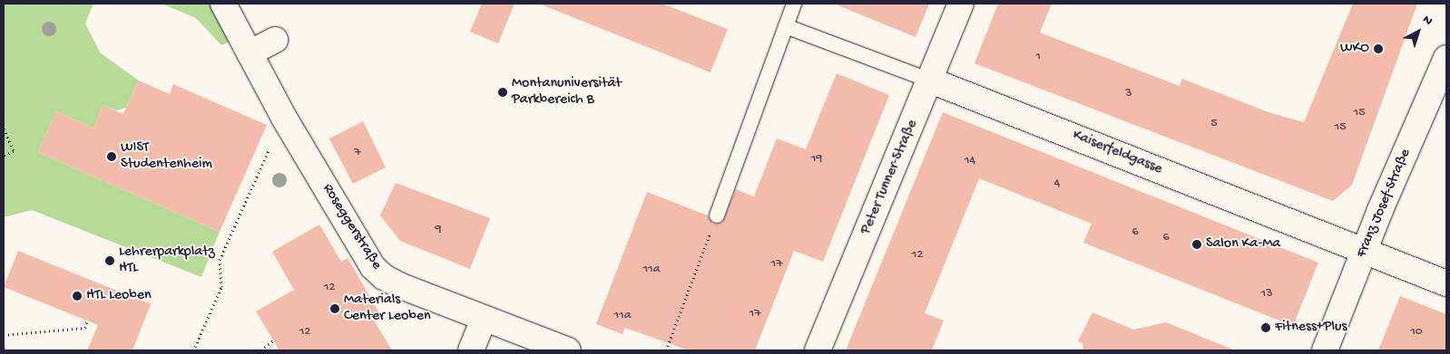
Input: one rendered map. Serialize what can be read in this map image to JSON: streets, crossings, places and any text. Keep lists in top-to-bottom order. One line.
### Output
{"streets":{"street":["Kaiserfeldgasse","Peter Tunner-Straße","Franz Josef-Straße","Roseggerstraße"]},"crossings":[["Kaiserfeldgasse","Peter Tunner-Straße"],["Kaiserfeldgasse","Franz Josef-Straße"]],"places":["WKO","Montanuniversität Parkbereich B","WIST Studentenheim","Salon Ka-Ma","Lehrerparkplatz HTL","HTL Leoben","Materials Center Leoben","Fitness+Plus"],"house_numbers":["1","3","15","5","15","7","19","14","4","9","6","6","12","17","11a","12","13","17","11a","12","10"],"north":"top right"}
